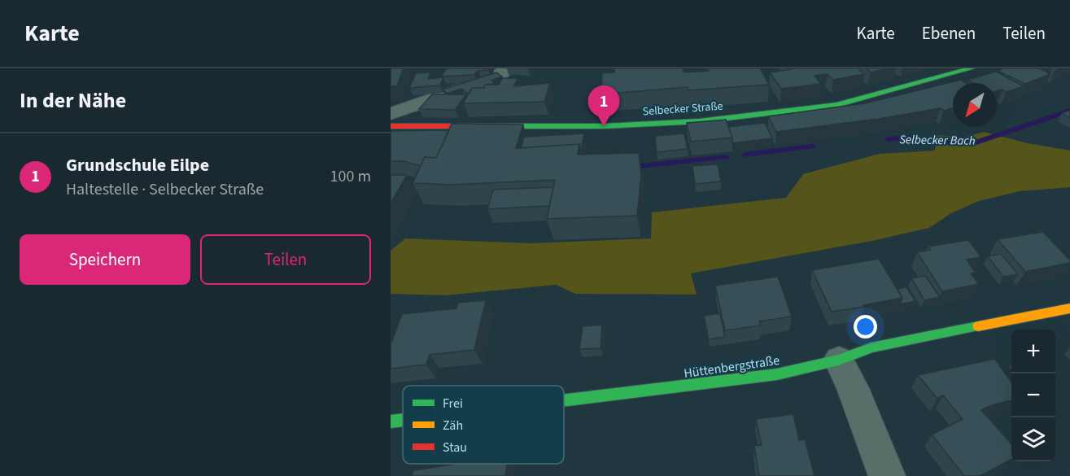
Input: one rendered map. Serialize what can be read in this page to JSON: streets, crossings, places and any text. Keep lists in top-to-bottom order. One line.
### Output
{"streets":{"main road":["Selbecker Straße","Hüttenbergstraße"]},"water":["Selbecker Bach"],"legend":["Frei","Zäh","Stau"],"north":"bottom left","page":{"header":"Karte","nav":["Karte","Ebenen","Teilen"],"heading":"In der Nähe","pins":"1","list":[{"mark":"1","name":"Grundschule Eilpe","note":"Haltestelle · Selbecker Straße","value":"100 m"}],"buttons":["Speichern","Teilen"],"map_buttons":["+","−"]}}
